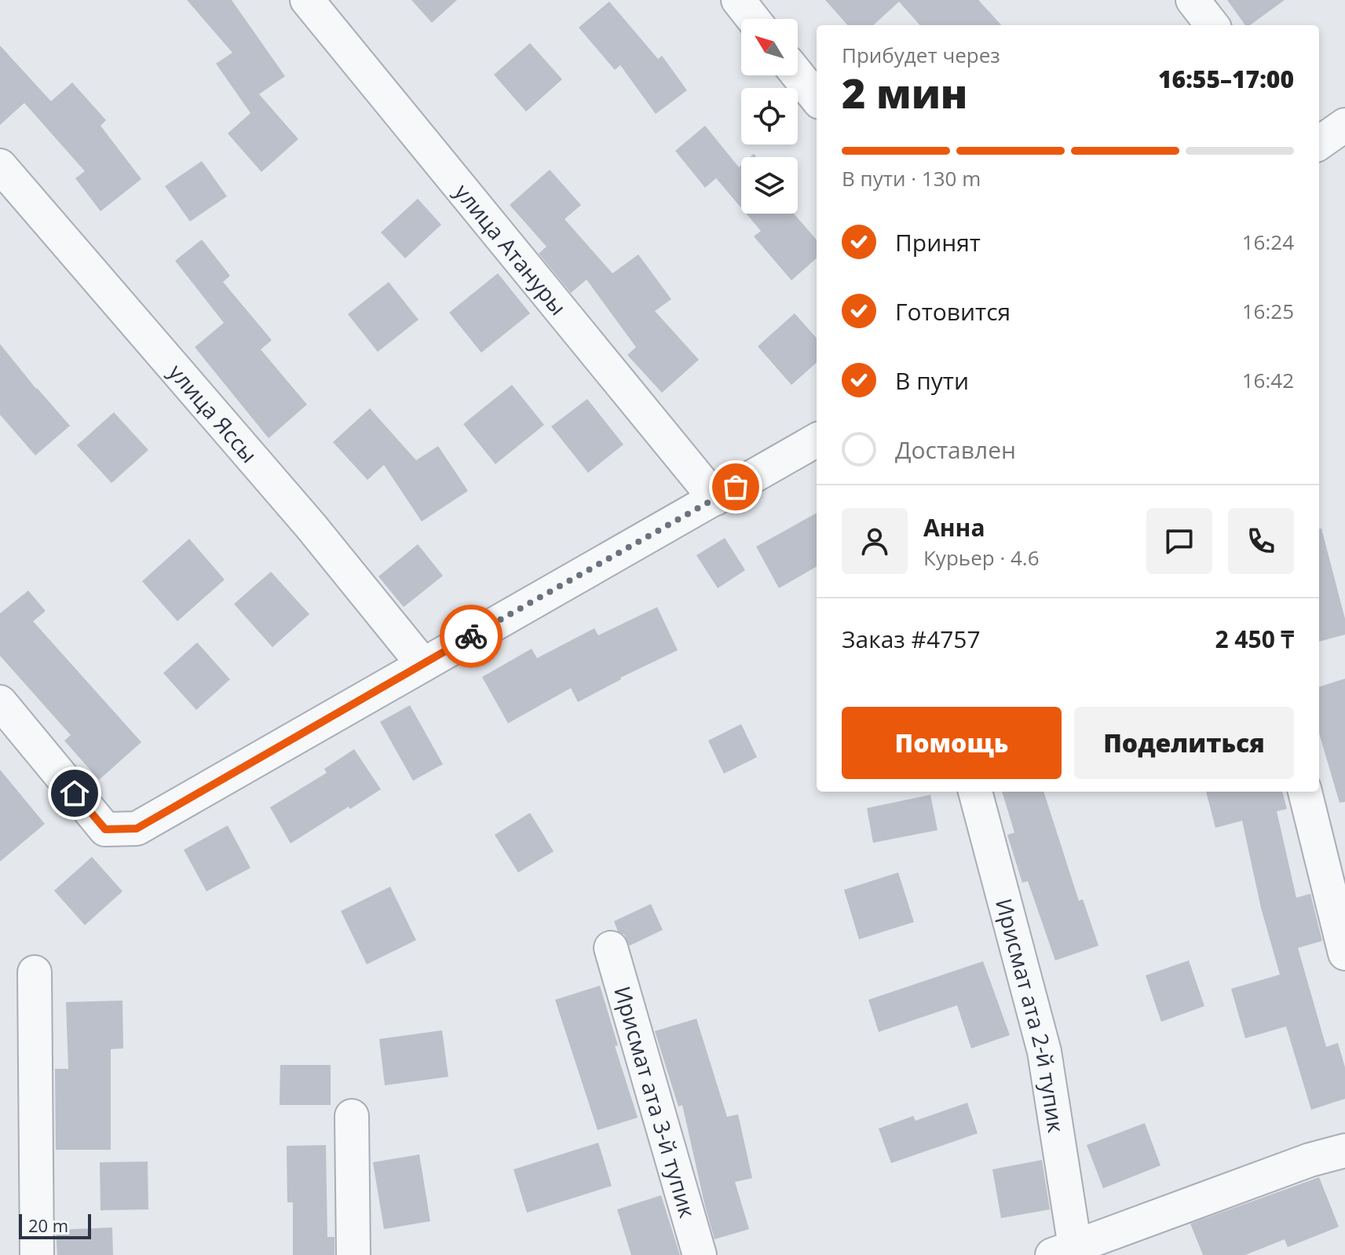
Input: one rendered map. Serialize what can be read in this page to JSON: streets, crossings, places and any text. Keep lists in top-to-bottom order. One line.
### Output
{"streets":{"street":["улица Атануры","улица Яссы","Ирисмат ата 2-й тупик","Ирисмат ата 3-й тупик"]},"scale_bar":"20 m","north":"top left","page":{"heading":["2 мин","Прибудет через","16:55–17:00"],"panel":["Анна","Курьер · 4.6","Заказ #4757","2 450 ₸"],"bar":"В пути · 130 m","list":[["Принят","16:24"],["Готовится","16:25"],["В пути","16:42"],"Доставлен"],"buttons":["Помощь","Поделиться"],"scale":"20 m"}}
